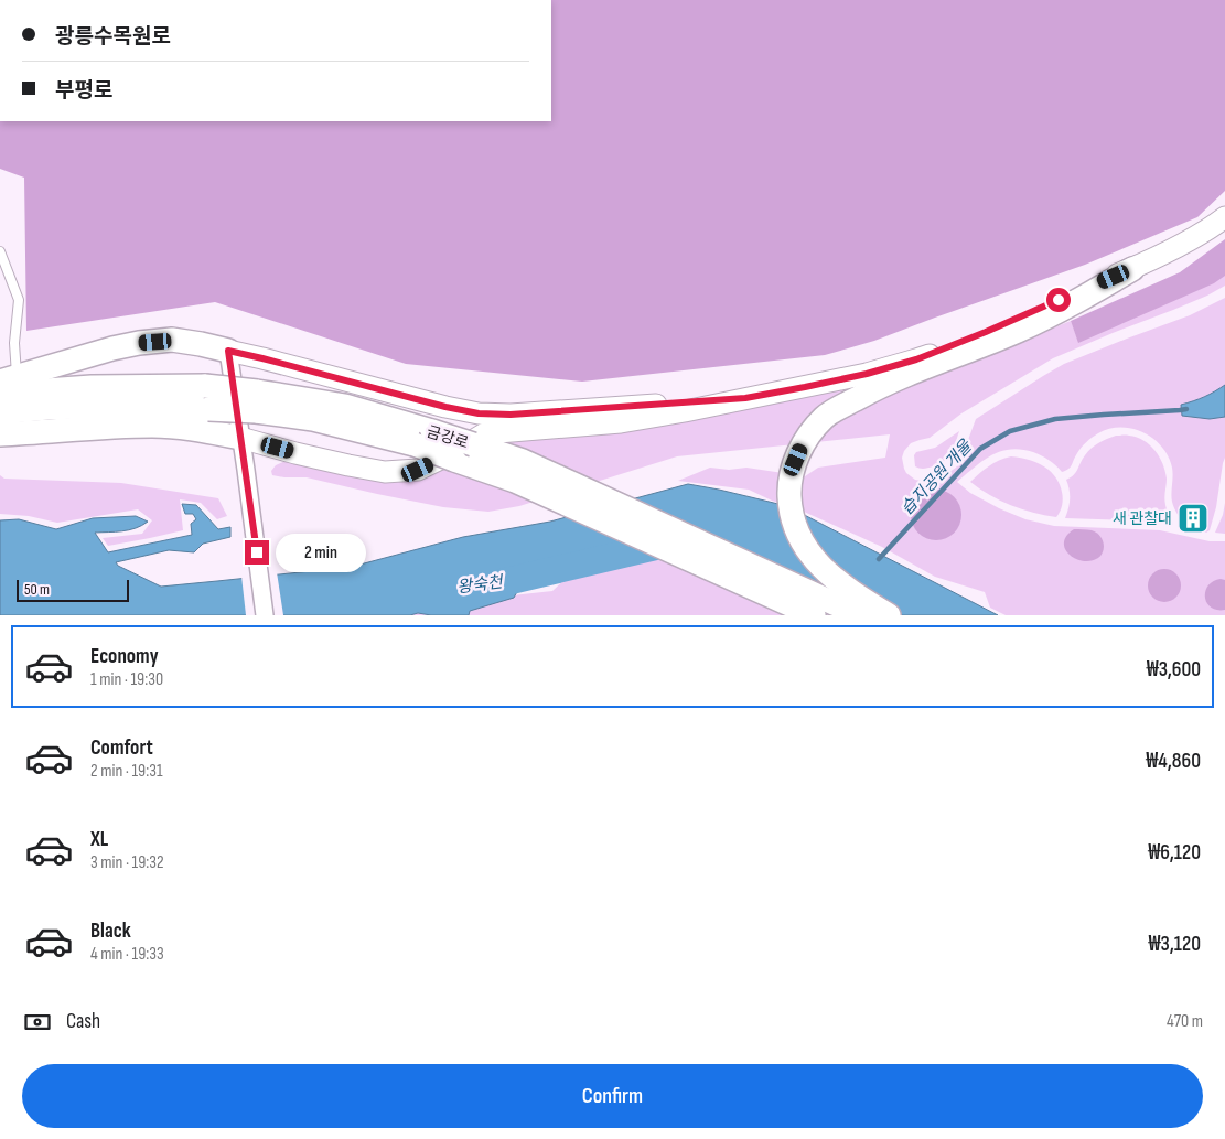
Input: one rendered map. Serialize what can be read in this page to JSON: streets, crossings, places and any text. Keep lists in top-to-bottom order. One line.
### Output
{"streets":{"main road":["금강로"]},"water":["습지공원 개울","왕숙천"],"places":{"building":["새 관찰대"]},"scale_bar":"50 m","page":{"banner":["광릉수목원로","부평로"],"bubble":"2 min","scale":"50 m","list":[{"name":"Economy","note":"1 min · 19:30","value":"₩3,600"},{"name":"Comfort","note":"2 min · 19:31","value":"₩4,860"},{"name":"XL","note":"3 min · 19:32","value":"₩6,120"},{"name":"Black","note":"4 min · 19:33","value":"₩3,120"}],"pay":["Cash","470 m"],"buttons":"Confirm"}}
